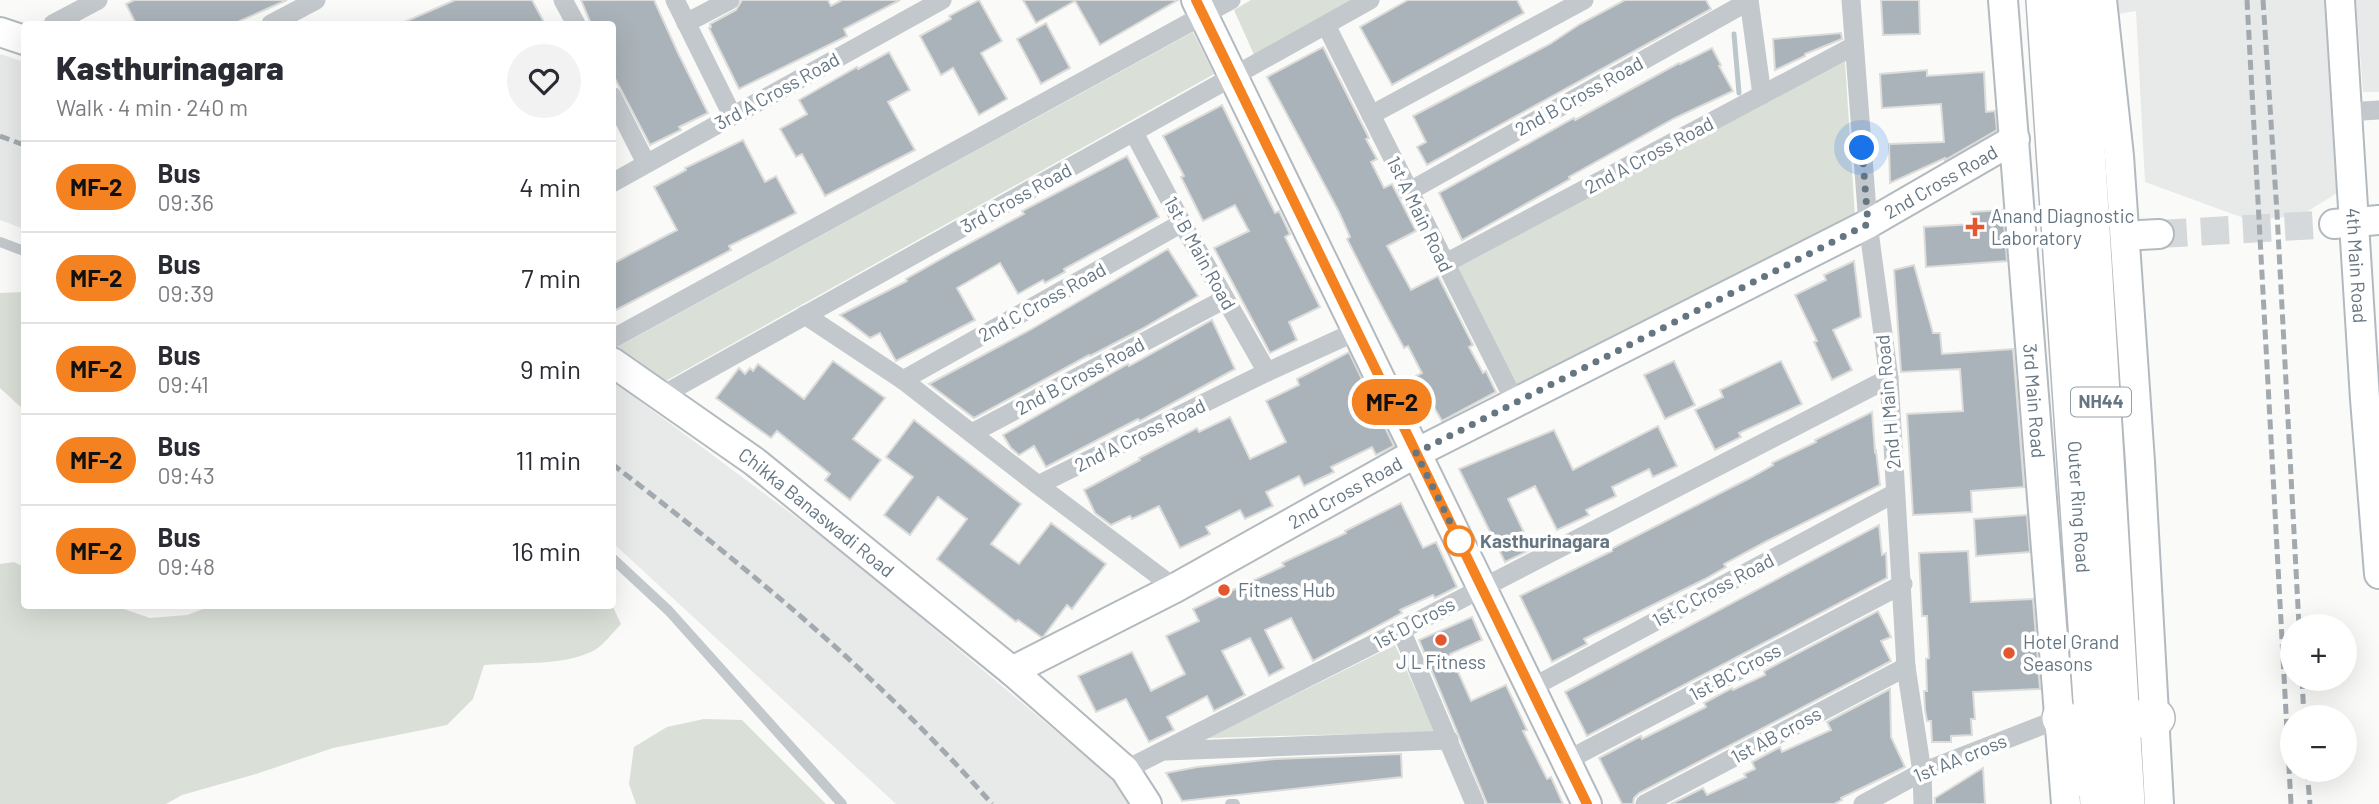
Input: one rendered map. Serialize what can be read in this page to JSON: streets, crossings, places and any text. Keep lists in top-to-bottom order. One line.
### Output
{"streets":{"highway":["NH44","Outer Ring Road"],"street":["3rd A Cross Road","2nd B Cross Road","2nd A Cross Road","2nd Cross Road","3rd Cross Road","1st A Main Road","1st B Main Road","4th Main Road","2nd C Cross Road","2nd H Main Road","3rd Main Road","Chikka Banaswadi Road","1st C Cross Road","1st D Cross","1st BC Cross","1st AB cross","1st AA cross"]},"crossings":[["2nd B Cross Road","1st A Main Road"],["2nd B Cross Road","1st B Main Road"],["2nd A Cross Road","1st A Main Road"],["2nd A Cross Road","1st B Main Road"],["2nd A Cross Road","2nd H Main Road"],["2nd Cross Road","1st A Main Road"],["2nd Cross Road","2nd H Main Road"],["2nd Cross Road","3rd Main Road"],["2nd Cross Road","Chikka Banaswadi Road"],["3rd Cross Road","1st A Main Road"],["3rd Cross Road","1st B Main Road"],["3rd Cross Road","Chikka Banaswadi Road"],["1st B Main Road","2nd C Cross Road"],["2nd H Main Road","1st C Cross Road"],["2nd H Main Road","1st D Cross"],["2nd H Main Road","1st BC Cross"],["2nd H Main Road","1st AB cross"],["2nd H Main Road","1st AA cross"],["3rd Main Road","1st AA cross"],["Chikka Banaswadi Road","1st D Cross"]],"places":{"health":["Anand Diagnostic Laboratory"],"other":["Kasthurinagara","Fitness Hub","J L Fitness","Hotel Grand Seasons"]},"lines":["bus line MF-2"],"page":{"on_map":"MF-2","heading":["Kasthurinagara","Walk · 4 min · 240 m"],"list":[{"mark":"MF-2","name":"Bus","note":"09:36","value":"4 min"},{"mark":"MF-2","name":"Bus","note":"09:39","value":"7 min"},{"mark":"MF-2","name":"Bus","note":"09:41","value":"9 min"},{"mark":"MF-2","name":"Bus","note":"09:43","value":"11 min"},{"mark":"MF-2","name":"Bus","note":"09:48","value":"16 min"}],"map_buttons":["+","−"]}}
